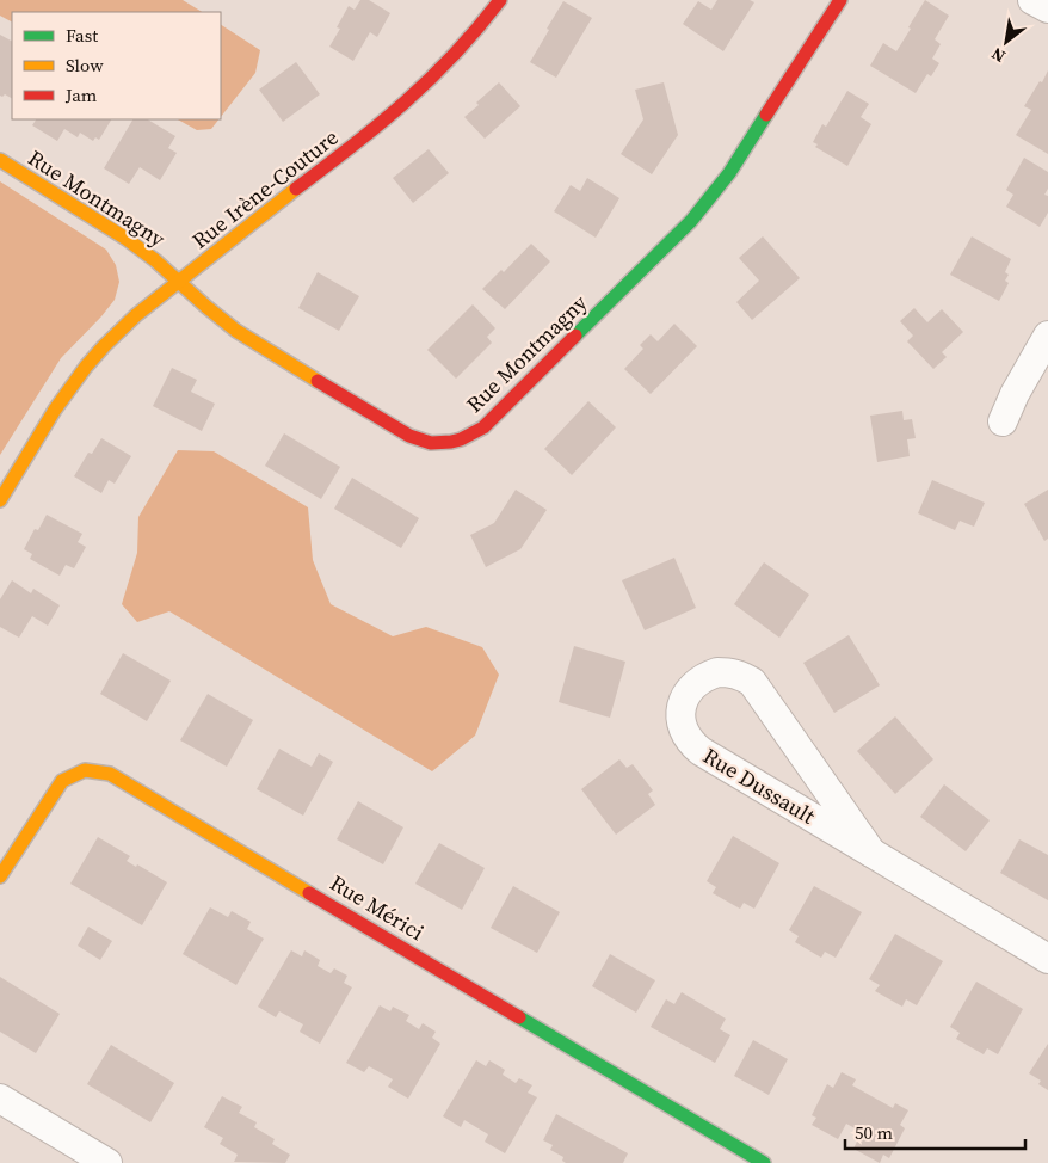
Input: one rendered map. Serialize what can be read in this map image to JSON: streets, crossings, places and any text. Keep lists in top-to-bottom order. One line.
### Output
{"streets":{"street":["Rue Irène-Couture","Rue Montmagny","Rue Dussault","Rue Mérici"]},"crossings":[["Rue Irène-Couture","Rue Montmagny"]],"legend":["Fast","Slow","Jam"],"scale_bar":"50 m","north":"bottom left"}
